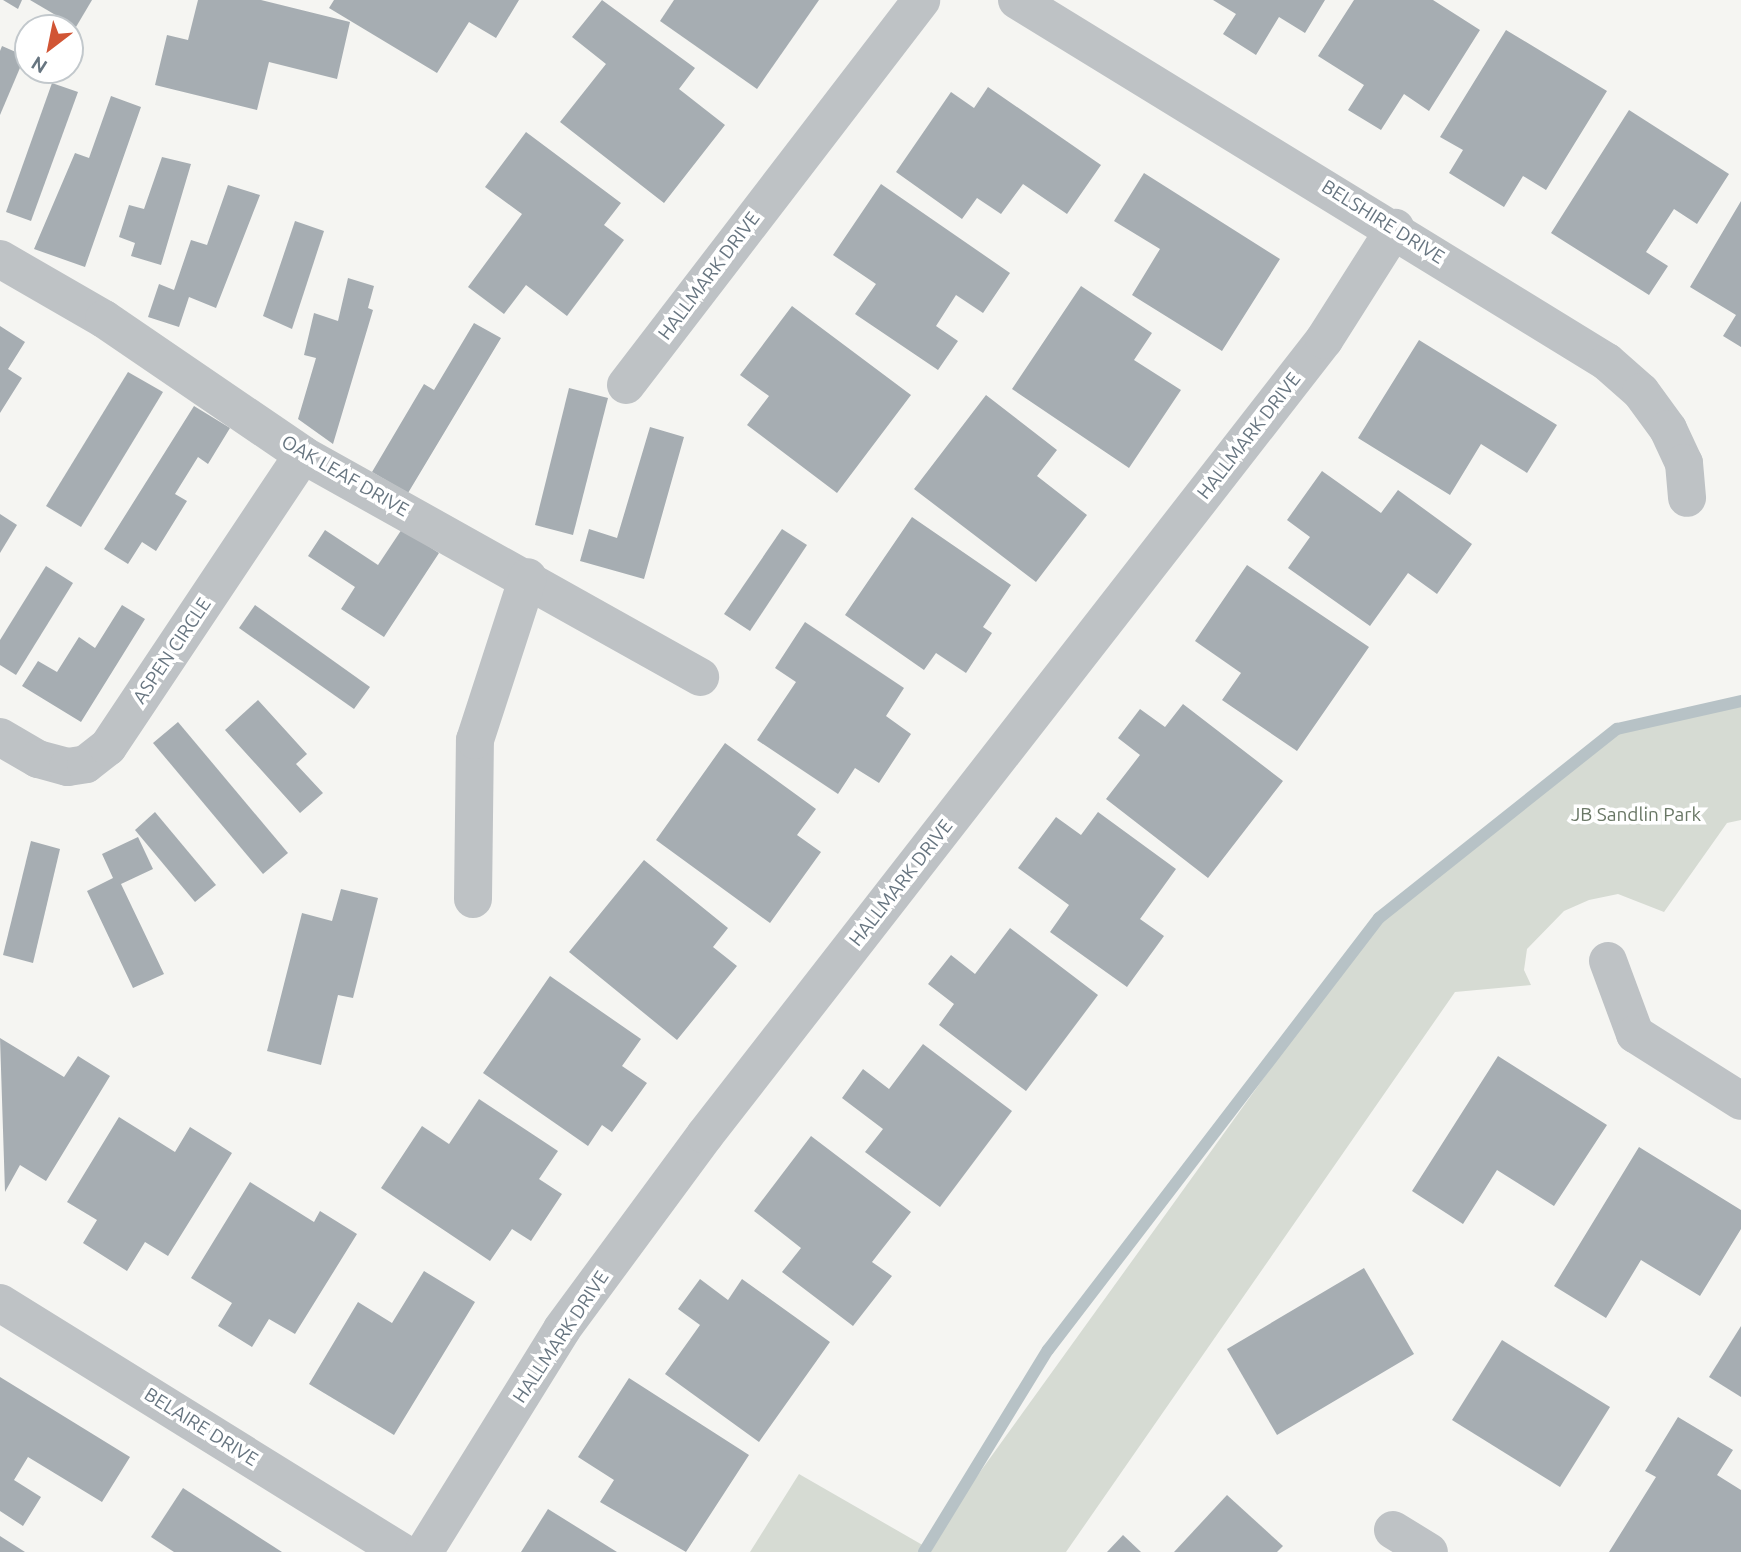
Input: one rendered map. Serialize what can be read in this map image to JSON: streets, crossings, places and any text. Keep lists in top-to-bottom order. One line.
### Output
{"streets":{"street":["BELSHIRE DRIVE","HALLMARK DRIVE","OAK LEAF DRIVE","ASPEN CIRCLE","BELAIRE DRIVE"]},"crossings":[["BELSHIRE DRIVE","HALLMARK DRIVE"],["OAK LEAF DRIVE","ASPEN CIRCLE"]],"parks":["JB Sandlin Park"],"north":"bottom left"}
